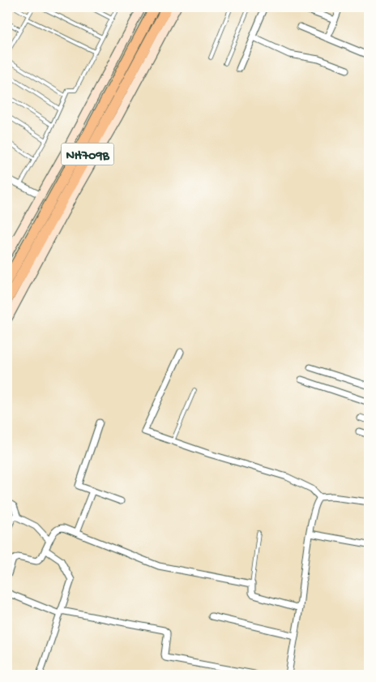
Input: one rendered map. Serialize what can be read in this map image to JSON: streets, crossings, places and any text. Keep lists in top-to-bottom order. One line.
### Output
{"streets":{"highway":["NH709B"]}}
